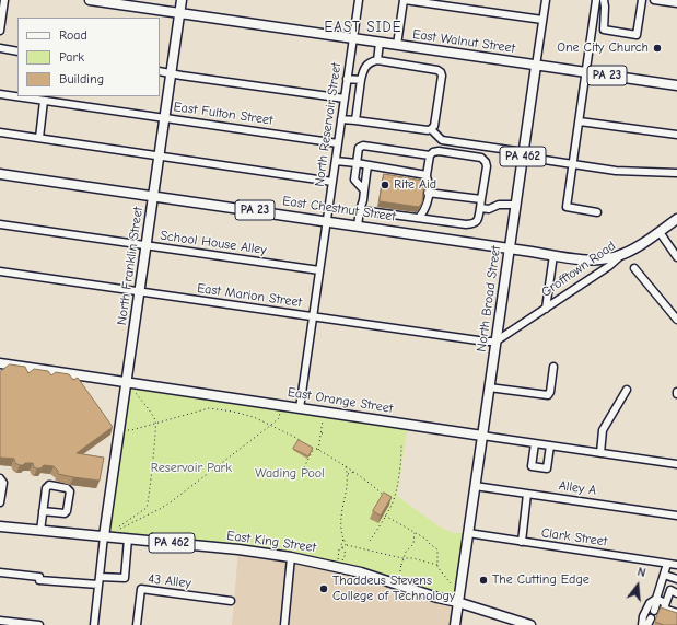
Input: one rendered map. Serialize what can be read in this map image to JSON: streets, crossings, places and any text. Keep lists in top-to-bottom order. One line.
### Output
{"streets":{"main road":["East Walnut Street","PA 23","PA 462","East Chestnut Street","North Franklin Street","Grofftown Road","North Broad Street","East Orange Street","East King Street"],"street":["East Fulton Street","North Reservoir Street","School House Alley","East Marion Street","Alley A","Clark Street","43 Alley"]},"crossings":[["East Walnut Street","North Reservoir Street"],["East Walnut Street","North Franklin Street"],["East Walnut Street","North Broad Street"],["East Fulton Street","North Reservoir Street"],["East Fulton Street","North Franklin Street"],["North Reservoir Street","East Chestnut Street"],["North Reservoir Street","School House Alley"],["North Reservoir Street","East Marion Street"],["North Reservoir Street","East Orange Street"],["East Chestnut Street","North Franklin Street"],["East Chestnut Street","Grofftown Road"],["East Chestnut Street","North Broad Street"],["School House Alley","North Franklin Street"],["North Franklin Street","East Marion Street"],["North Franklin Street","East Orange Street"],["North Franklin Street","East King Street"],["Grofftown Road","East Marion Street"],["Grofftown Road","North Broad Street"],["East Marion Street","North Broad Street"],["North Broad Street","East Orange Street"],["North Broad Street","Alley A"],["North Broad Street","Clark Street"],["North Broad Street","East King Street"]],"districts":["EAST SIDE"],"parks":["Reservoir Park","Wading Pool"],"places":["One City Church","Rite Aid","The Cutting Edge","Thaddeus Stevens College of Technology"],"legend":["Road","Park","Building"],"north":"top"}
